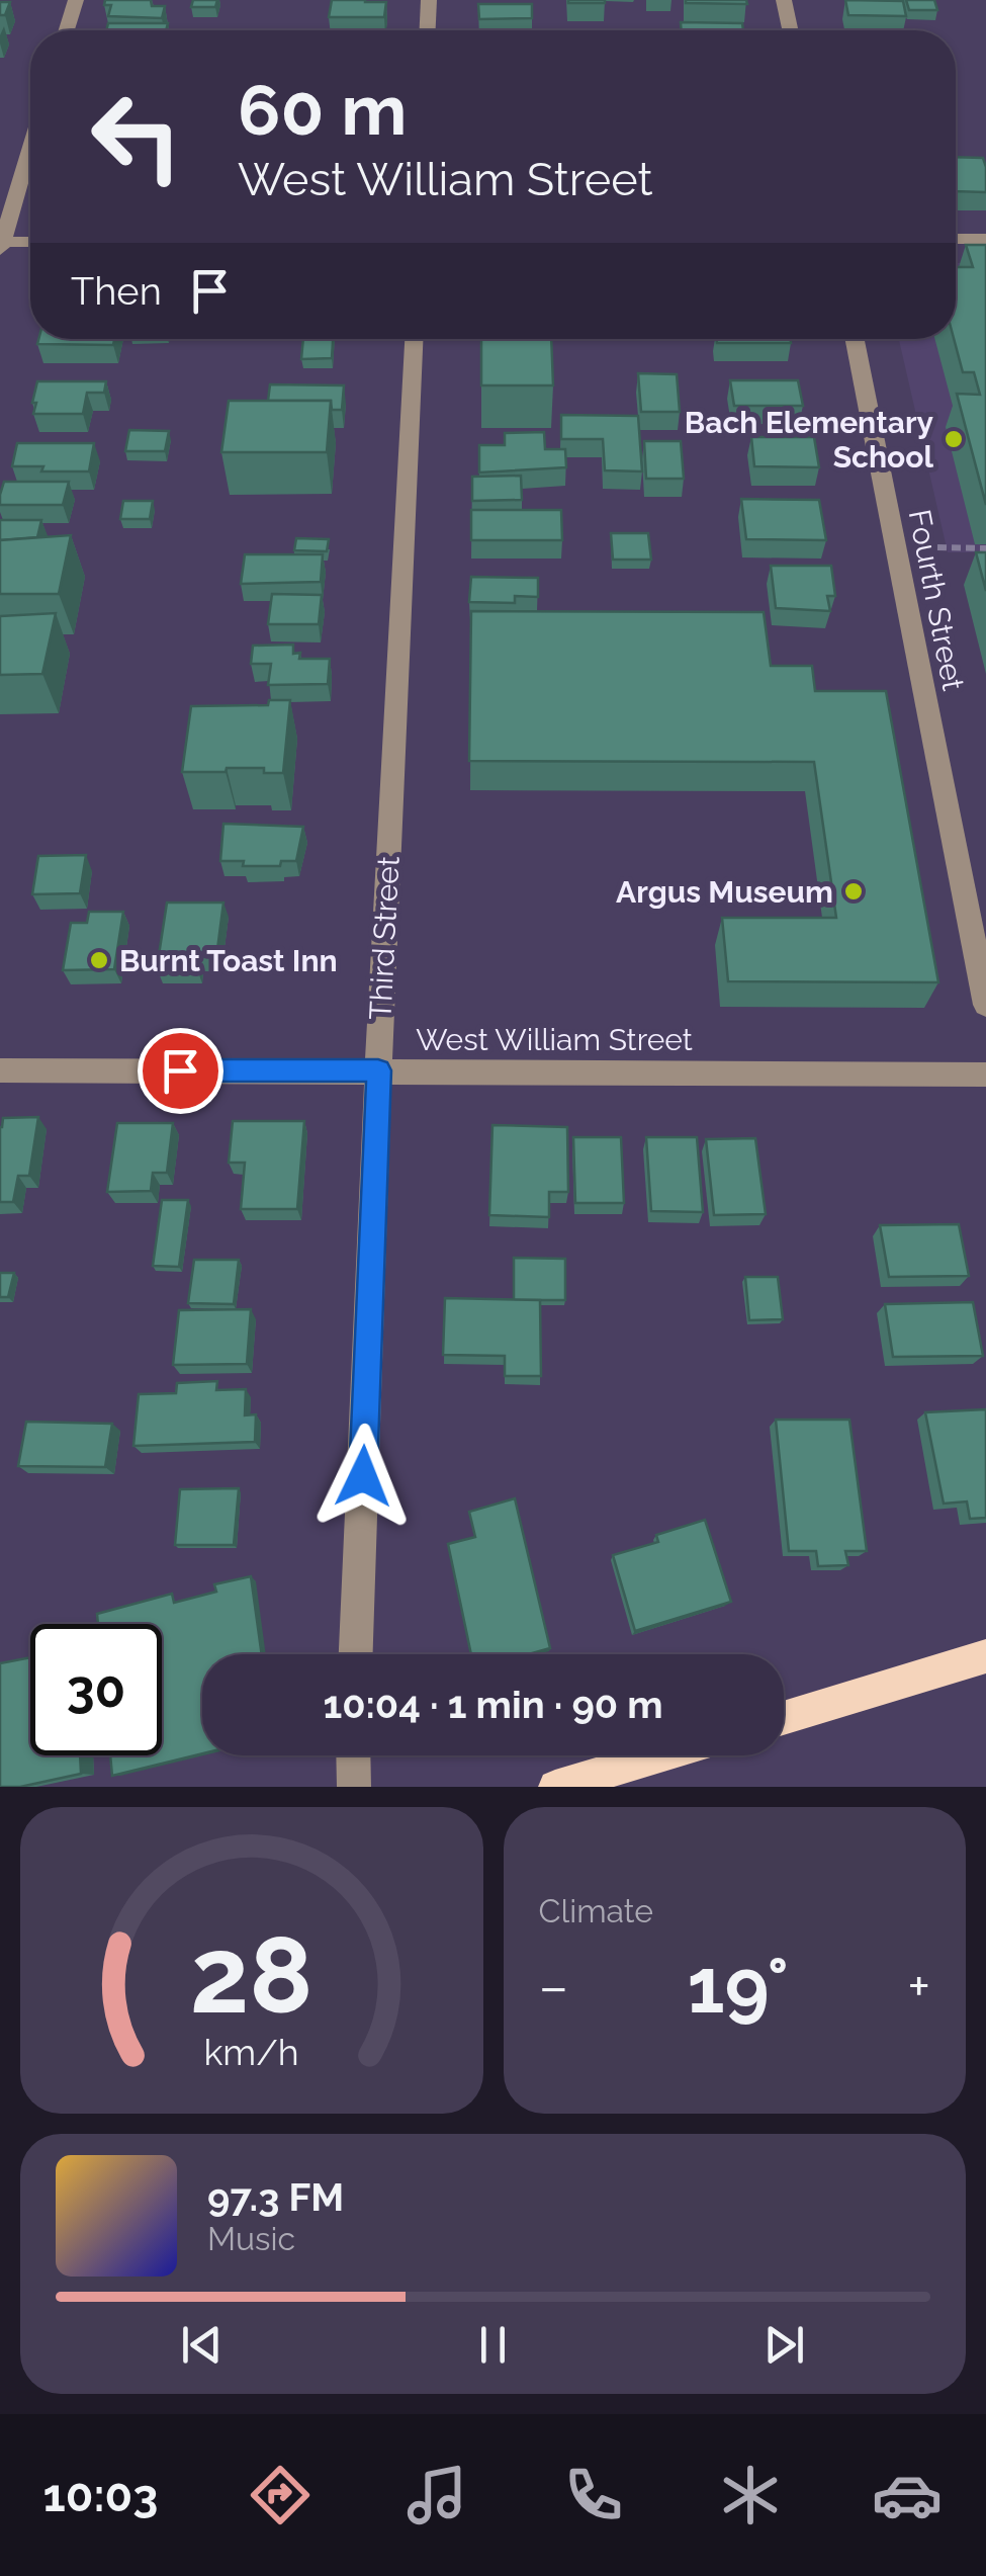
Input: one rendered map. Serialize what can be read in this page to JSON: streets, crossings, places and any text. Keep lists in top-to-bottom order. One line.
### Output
{"streets":{"street":["Fourth Street","Third Street","West William Street"]},"crossings":[["Third Street","West William Street"]],"places":["Bach Elementary School","Argus Museum","Burnt Toast Inn"],"page":{"turn":["60 m","West William Street"],"then":"Then","limit":"30","trip":"10:04 · 1 min · 90 m","tile":"Climate","heat":["−","19°","+"],"song":["97.3 FM","Music"],"tabs":"10:03","gauge":["28","km/h"]}}
